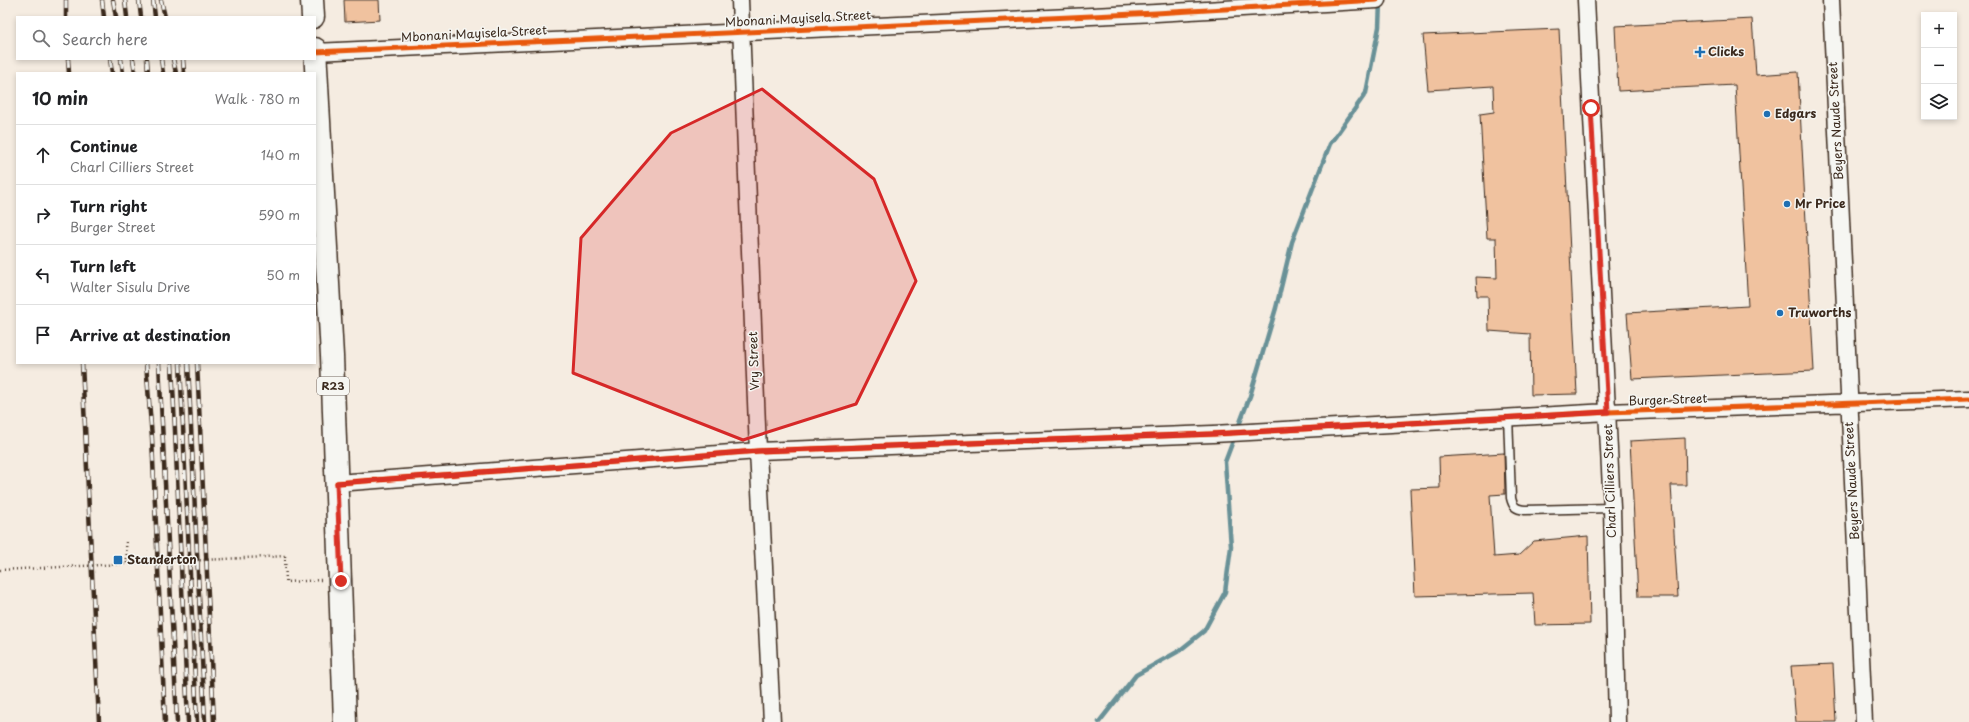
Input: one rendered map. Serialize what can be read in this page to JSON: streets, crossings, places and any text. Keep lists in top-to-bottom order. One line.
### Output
{"streets":{"main road":["R23"],"street":["Mbonani Mayisela Street","Beyers Naude Street","Vry Street","Burger Street","Charl Cilliers Street"]},"crossings":[["Mbonani Mayisela Street","Vry Street"],["Beyers Naude Street","Burger Street"],["Vry Street","Burger Street"],["R23","Burger Street"],["Burger Street","Charl Cilliers Street"]],"places":{"health":["Clicks"],"other":["Edgars","Mr Price","Truworths"],"transit":["Standerton"]},"page":{"map_buttons":["+","−"],"search":"Search here","heading":["10 min","Walk · 780 m"],"list":[["Continue","Charl Cilliers Street","140 m"],["Turn right","Burger Street","590 m"],["Turn left","Walter Sisulu Drive","50 m"],"Arrive at destination"]}}
